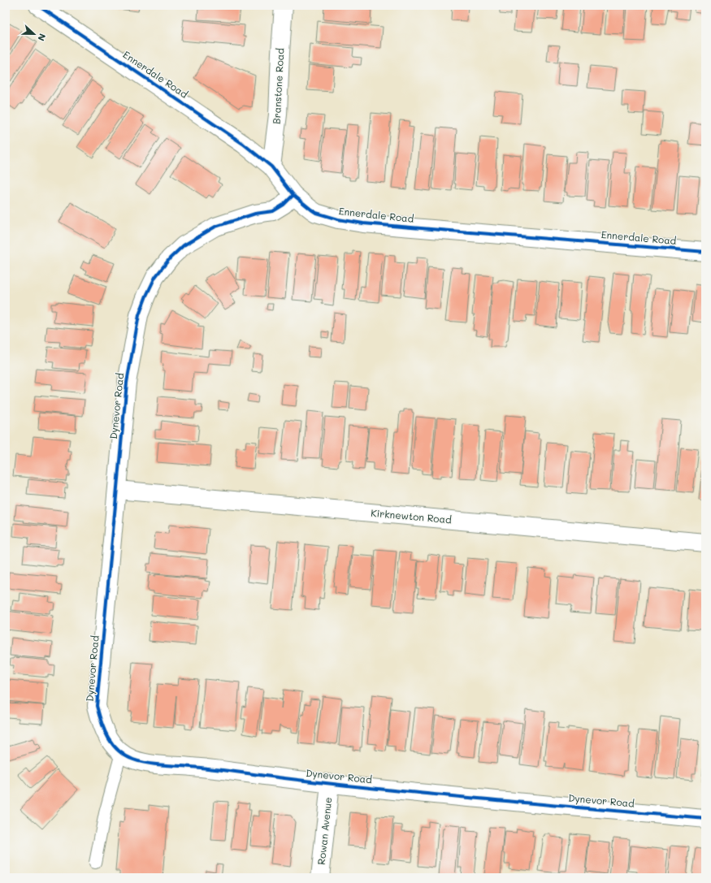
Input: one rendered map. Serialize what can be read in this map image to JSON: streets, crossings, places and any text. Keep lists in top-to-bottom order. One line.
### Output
{"streets":{"street":["Ennerdale Road","Branstone Road","Dynevor Road","Kirknewton Road","Rowan Avenue"]},"crossings":[["Ennerdale Road","Branstone Road"],["Ennerdale Road","Dynevor Road"],["Dynevor Road","Kirknewton Road"],["Dynevor Road","Rowan Avenue"]],"north":"right"}
